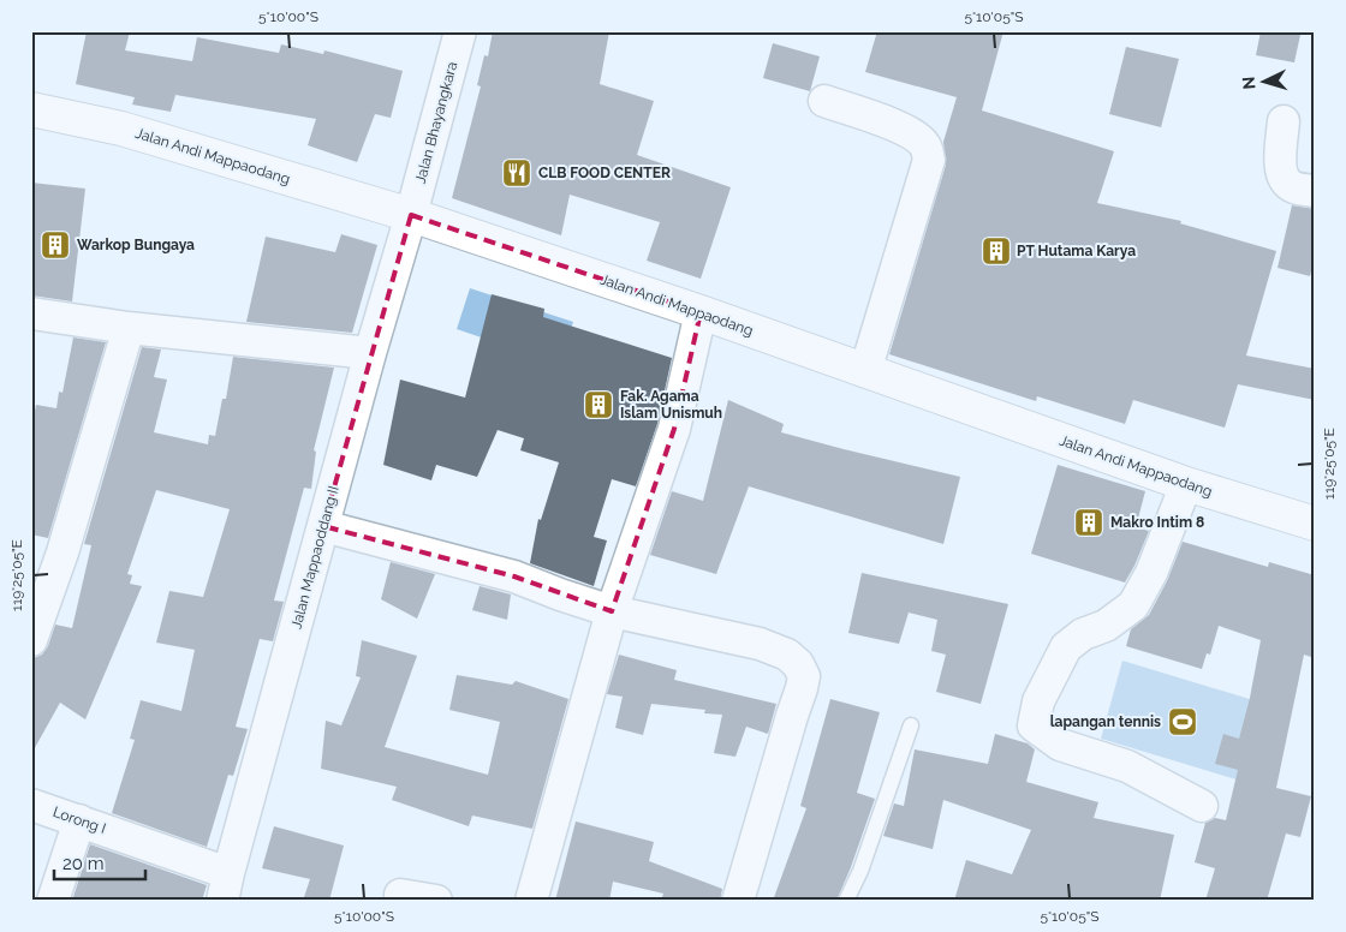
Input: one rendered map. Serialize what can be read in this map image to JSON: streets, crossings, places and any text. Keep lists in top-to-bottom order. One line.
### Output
{"streets":{"street":["Jalan Bhayangkara","Jalan Andi Mappaodang","Jalan Mappaoddang II","Lorong I"]},"crossings":[["Jalan Bhayangkara","Jalan Andi Mappaodang"],["Jalan Bhayangkara","Jalan Mappaoddang II"],["Jalan Andi Mappaodang","Jalan Mappaoddang II"],["Jalan Mappaoddang II","Lorong I"]],"places":{"restaurant":["CLB FOOD CENTER"],"building":["Warkop Bungaya","PT Hutama Karya","Fak. Agama Islam Unismuh","Makro Intim 8"],"sports":["lapangan tennis"]},"scale_bar":"20 m","north":"left","coordinates":["5°10'00\"S","5°10'05\"S","119°25'05\"E"]}
